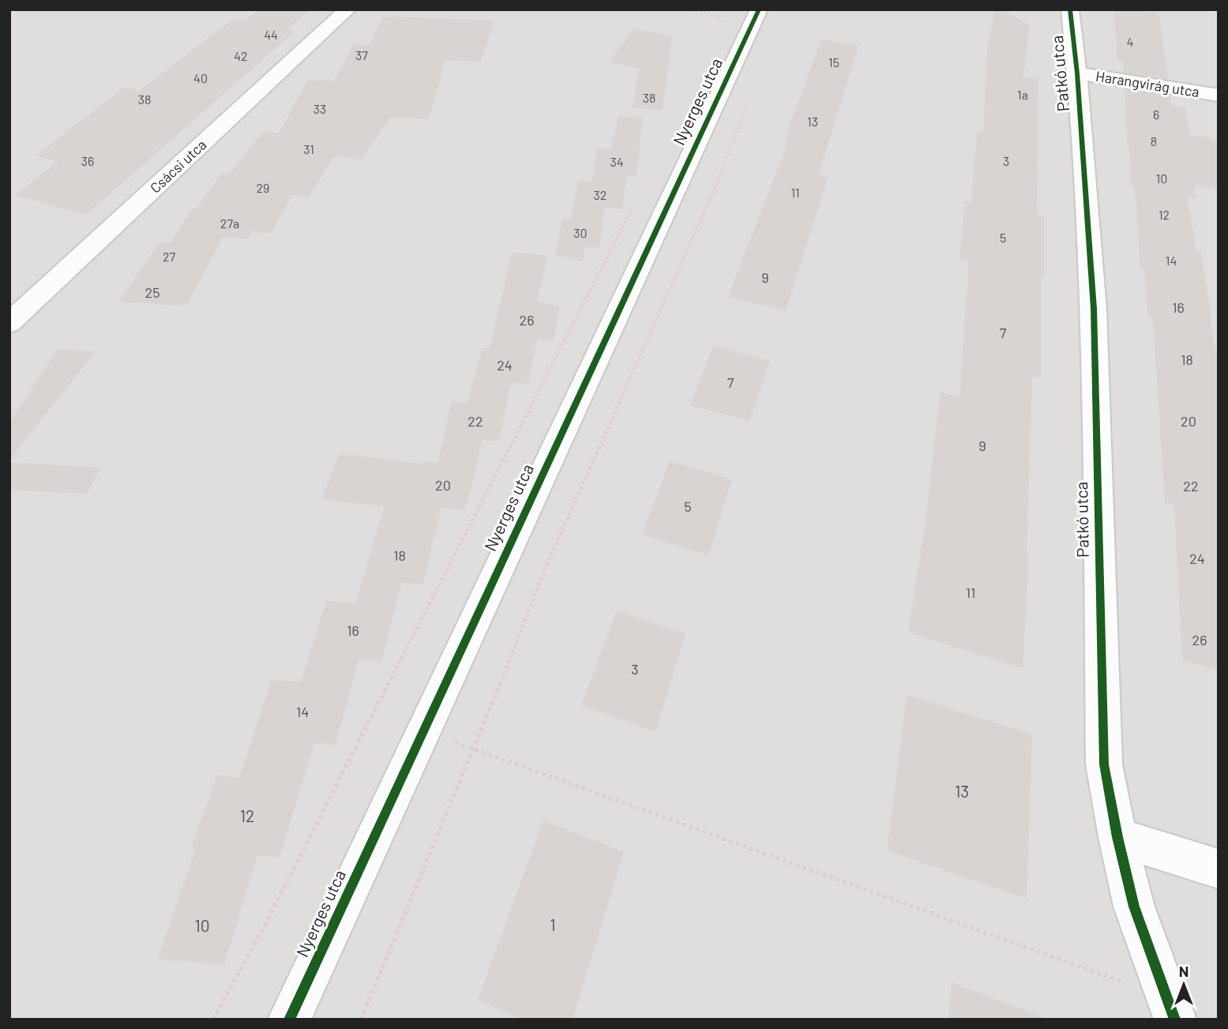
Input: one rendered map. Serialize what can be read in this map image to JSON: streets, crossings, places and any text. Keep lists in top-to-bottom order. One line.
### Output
{"streets":{"street":["Patkó utca","Harangvirág utca","Nyerges utca","Csácsi utca"]},"crossings":[["Patkó utca","Harangvirág utca"]],"house_numbers":["44","4","37","42","15","40","1a","38","38","33","6","13","8","31","36","3","34","10","29","11","32","12","27a","30","5","27","14","9","25","16","26","7","18","24","7","22","20","9","20","22","5","18","24","11","16","26","3","14","13","12","1","10"],"north":"top"}
